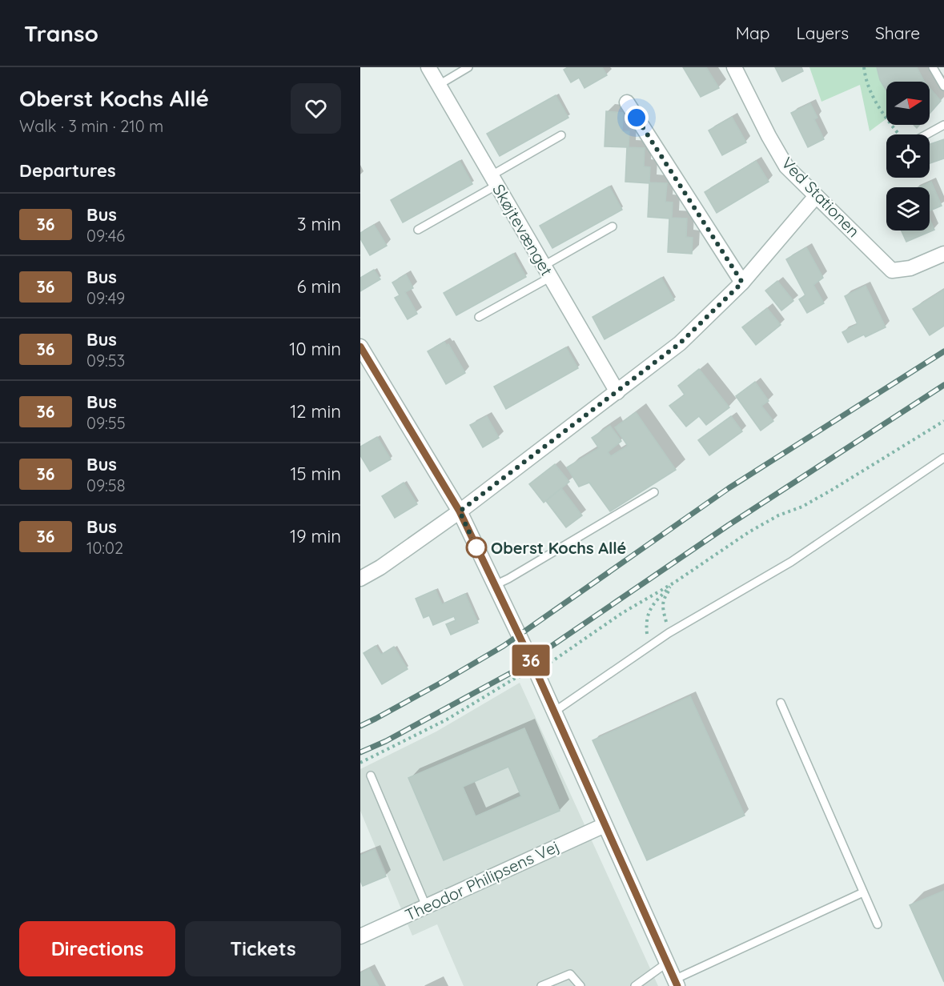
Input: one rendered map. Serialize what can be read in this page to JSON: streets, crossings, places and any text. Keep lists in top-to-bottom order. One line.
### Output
{"streets":{"street":["Ved Stationen","Skøjtevænget","Theodor Philipsens Vej"]},"places":["Oberst Kochs Allé"],"lines":["bus line 36"],"north":"right","page":{"header":"Transo","nav":["Map","Layers","Share"],"heading":[["Oberst Kochs Allé","Walk · 3 min · 210 m"],"Departures"],"on_map":"36","list":[{"mark":"36","name":"Bus","note":"09:46","value":"3 min"},{"mark":"36","name":"Bus","note":"09:49","value":"6 min"},{"mark":"36","name":"Bus","note":"09:53","value":"10 min"},{"mark":"36","name":"Bus","note":"09:55","value":"12 min"},{"mark":"36","name":"Bus","note":"09:58","value":"15 min"},{"mark":"36","name":"Bus","note":"10:02","value":"19 min"}],"buttons":["Directions","Tickets"]}}
